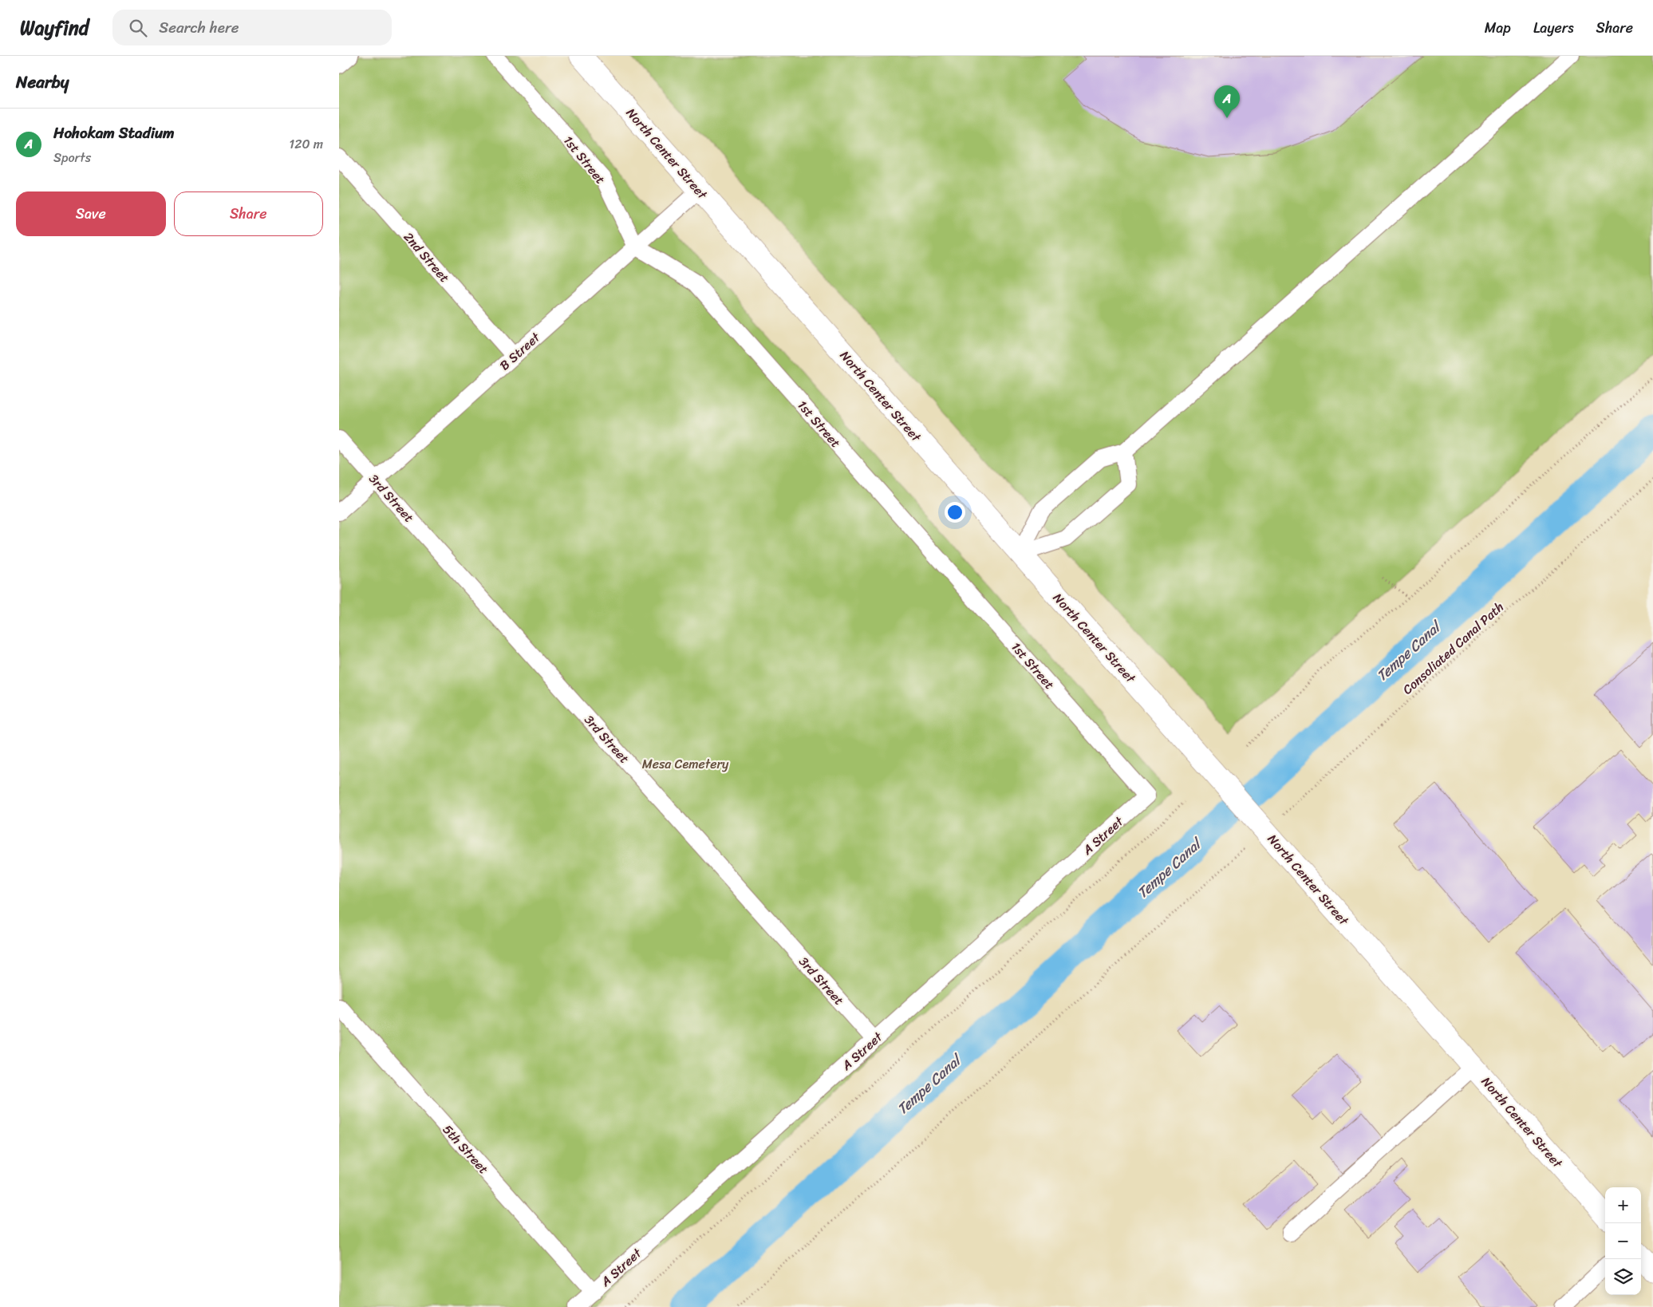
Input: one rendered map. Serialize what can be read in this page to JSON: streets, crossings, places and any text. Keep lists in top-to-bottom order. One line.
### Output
{"streets":{"street":["North Center Street"],"lane":["1st Street","2nd Street","B Street","3rd Street","A Street","5th Street"],"path":["Consoliated Canal Path"]},"crossings":[["North Center Street","B Street"],["North Center Street","Consoliated Canal Path"],["1st Street","B Street"],["1st Street","A Street"],["2nd Street","B Street"],["B Street","3rd Street"],["3rd Street","A Street"],["A Street","5th Street"]],"water":["Tempe Canal"],"parks":["Mesa Cemetery"],"page":{"header":"Wayfind","search":"Search here","nav":["Map","Layers","Share"],"heading":"Nearby","pins":"A","list":[{"mark":"A","name":"Hohokam Stadium","note":"Sports","value":"120 m"}],"buttons":["Save","Share"],"map_buttons":["+","−"]}}
